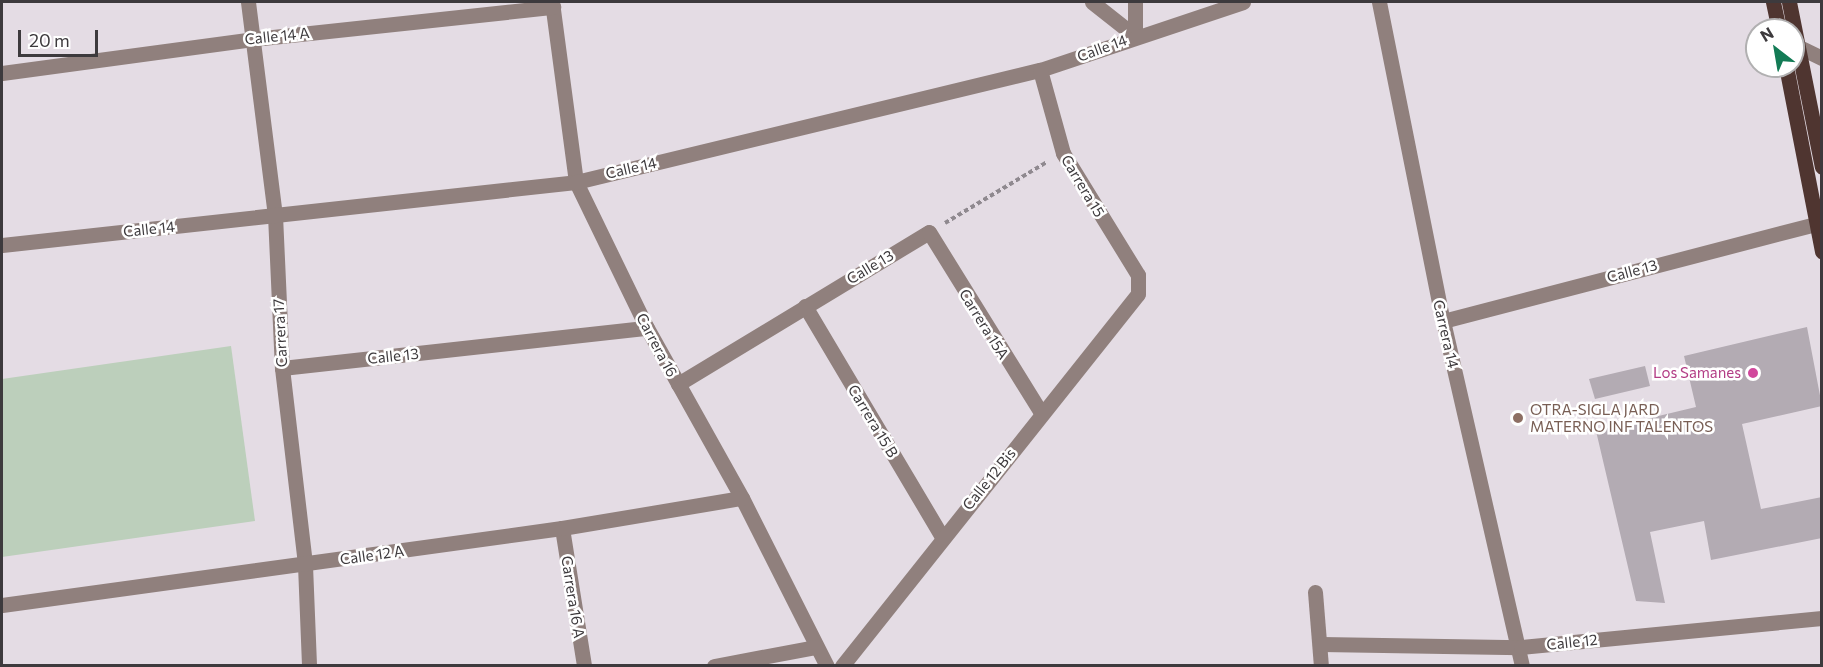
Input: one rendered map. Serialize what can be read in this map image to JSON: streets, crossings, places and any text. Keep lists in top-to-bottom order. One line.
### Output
{"streets":{"street":["Calle 14 A","Calle 14","Carrera 15","Calle 13","Carrera 15A","Carrera 17","Carrera 14","Carrera 16","Carrera 15 B","Calle 12 Bis","Calle 12 A","Carrera 16 A","Calle 12"]},"crossings":[["Calle 14 A","Carrera 17"],["Calle 14 A","Carrera 16"],["Calle 14","Carrera 15"],["Calle 14","Carrera 17"],["Calle 14","Carrera 16"],["Carrera 15","Calle 12 Bis"],["Calle 13","Carrera 15A"],["Calle 13","Carrera 17"],["Calle 13","Carrera 14"],["Calle 13","Carrera 16"],["Calle 13","Carrera 15 B"],["Carrera 15A","Calle 12 Bis"],["Carrera 17","Calle 12 A"],["Carrera 14","Calle 12"],["Carrera 16","Calle 12 A"],["Carrera 15 B","Calle 12 Bis"],["Calle 12 A","Carrera 16 A"]],"places":["Los Samanes","OTRA-SIGLA JARD MATERNO INF TALENTOS"],"scale_bar":"20 m","north":"top left"}
